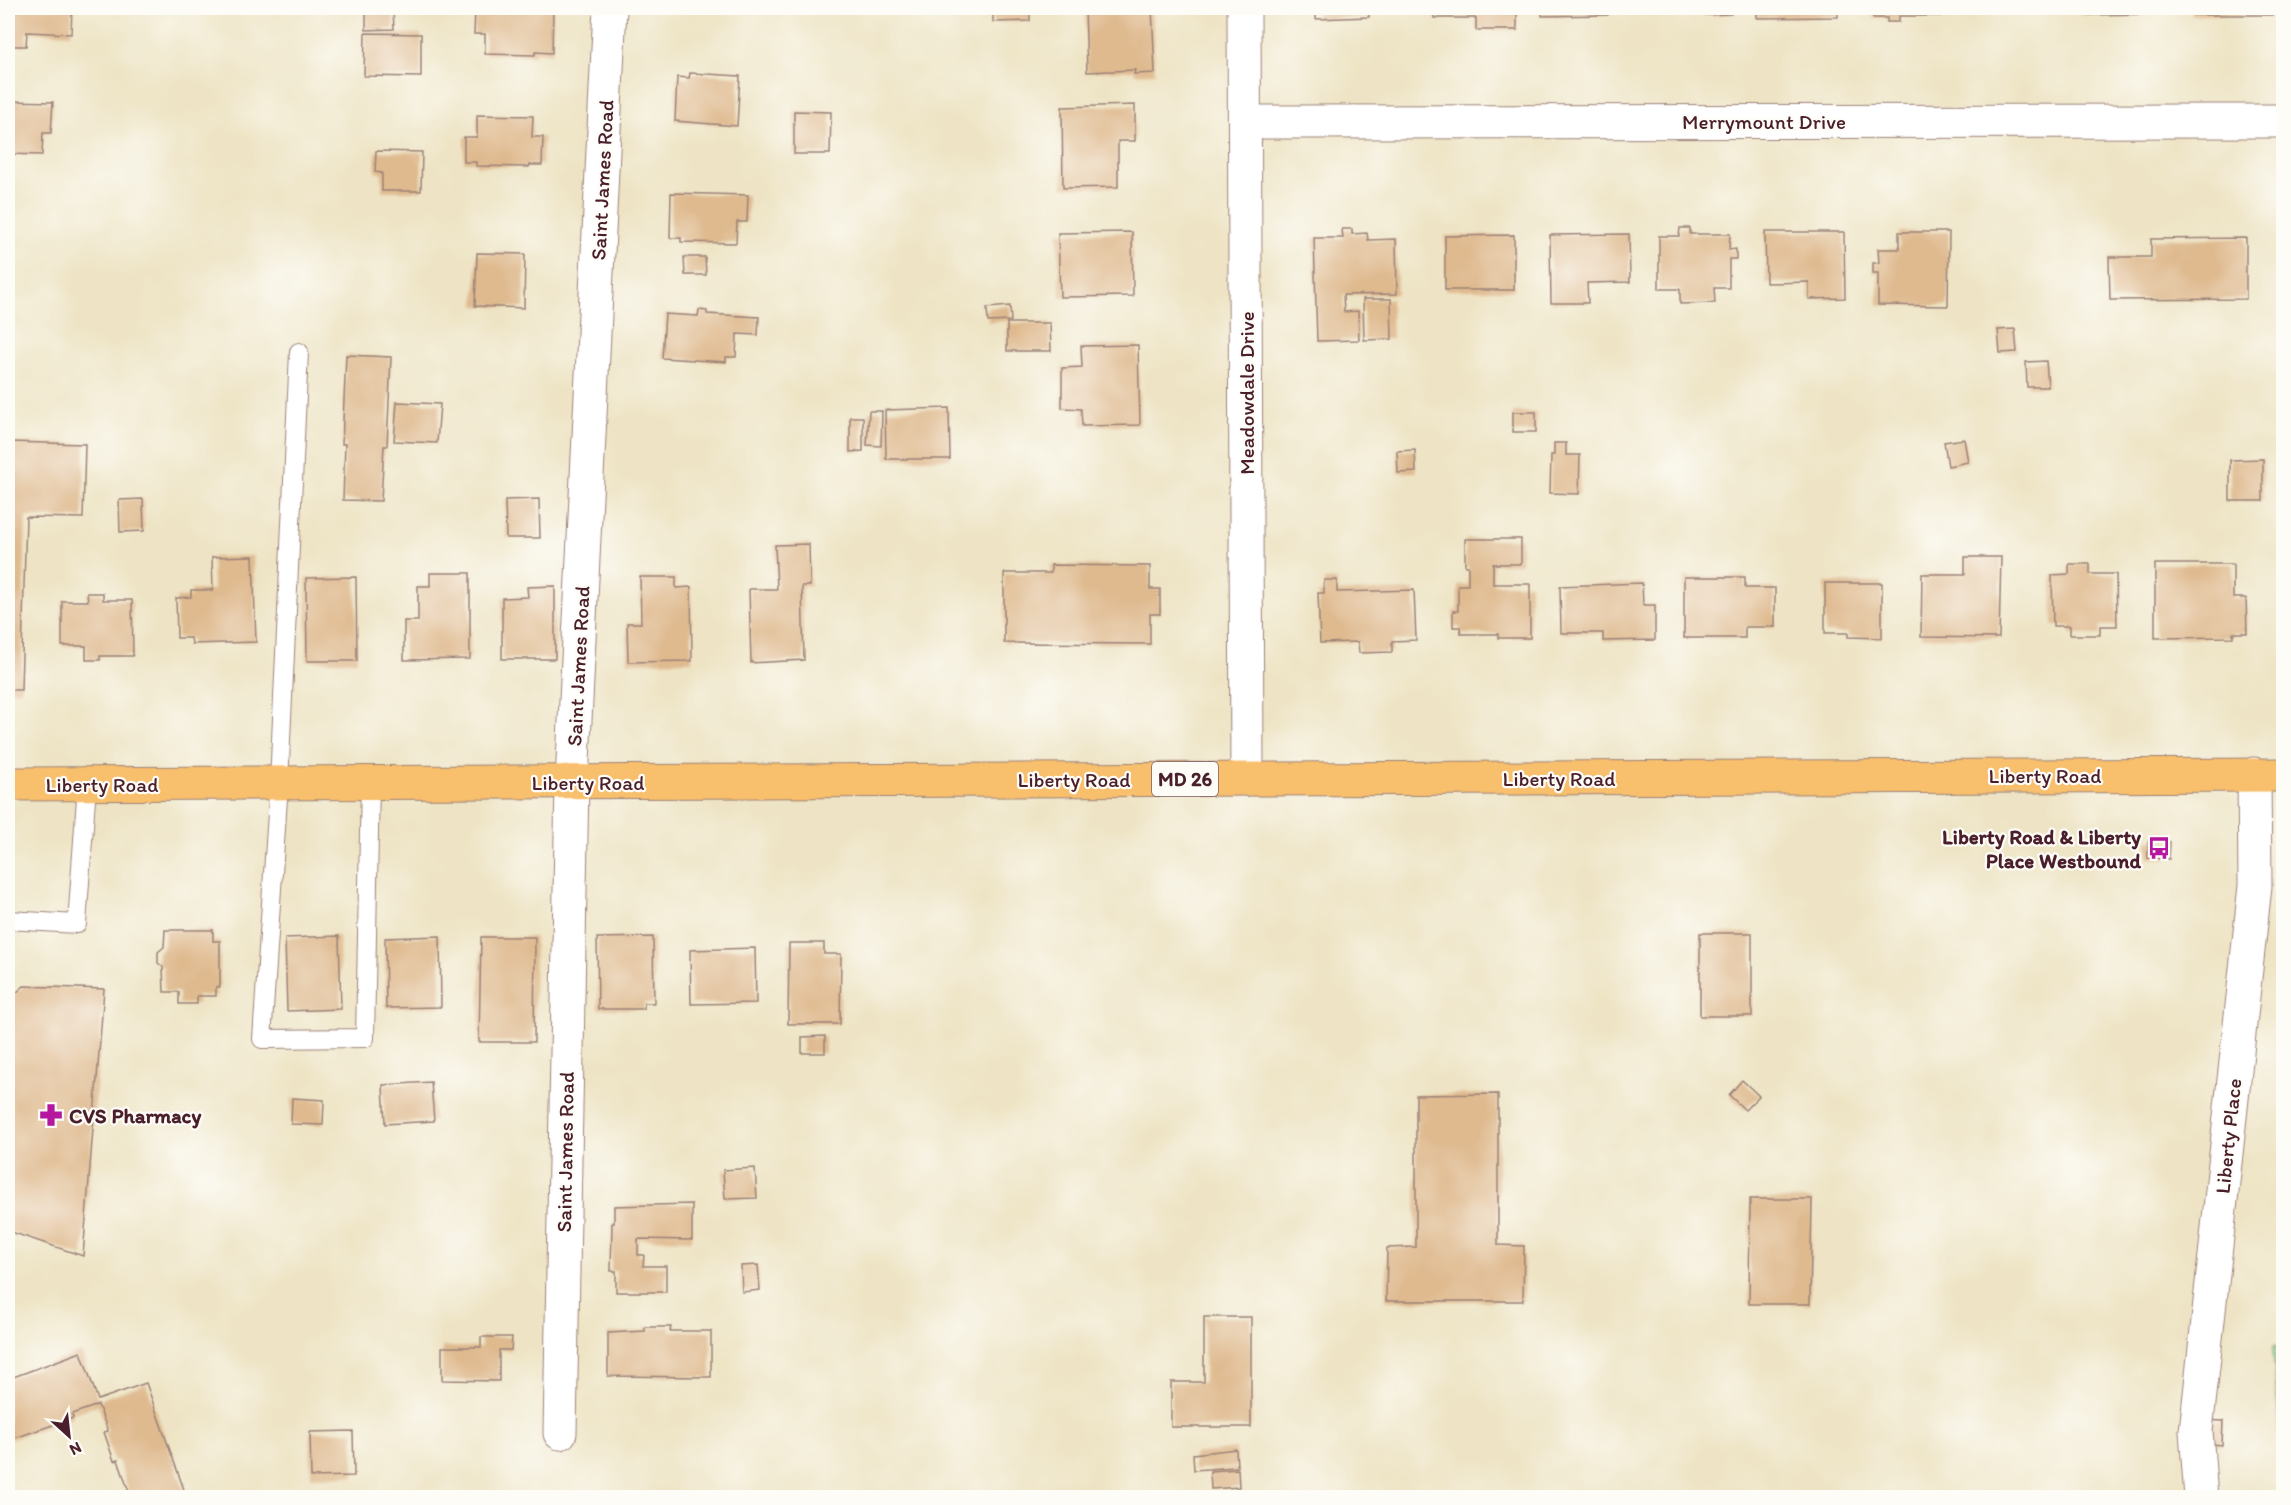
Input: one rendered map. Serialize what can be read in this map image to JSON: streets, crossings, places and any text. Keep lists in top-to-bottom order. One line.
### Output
{"streets":{"main road":["Liberty Road","MD 26"],"street":["Merrymount Drive","Saint James Road","Meadowdale Drive","Liberty Place"]},"crossings":[["Merrymount Drive","Meadowdale Drive"],["Saint James Road","Liberty Road"],["Meadowdale Drive","Liberty Road"],["Liberty Road","Liberty Place"]],"places":{"bus stop":["Liberty Road & Liberty Place Westbound"],"pharmacy":["CVS Pharmacy"]},"north":"bottom right"}
